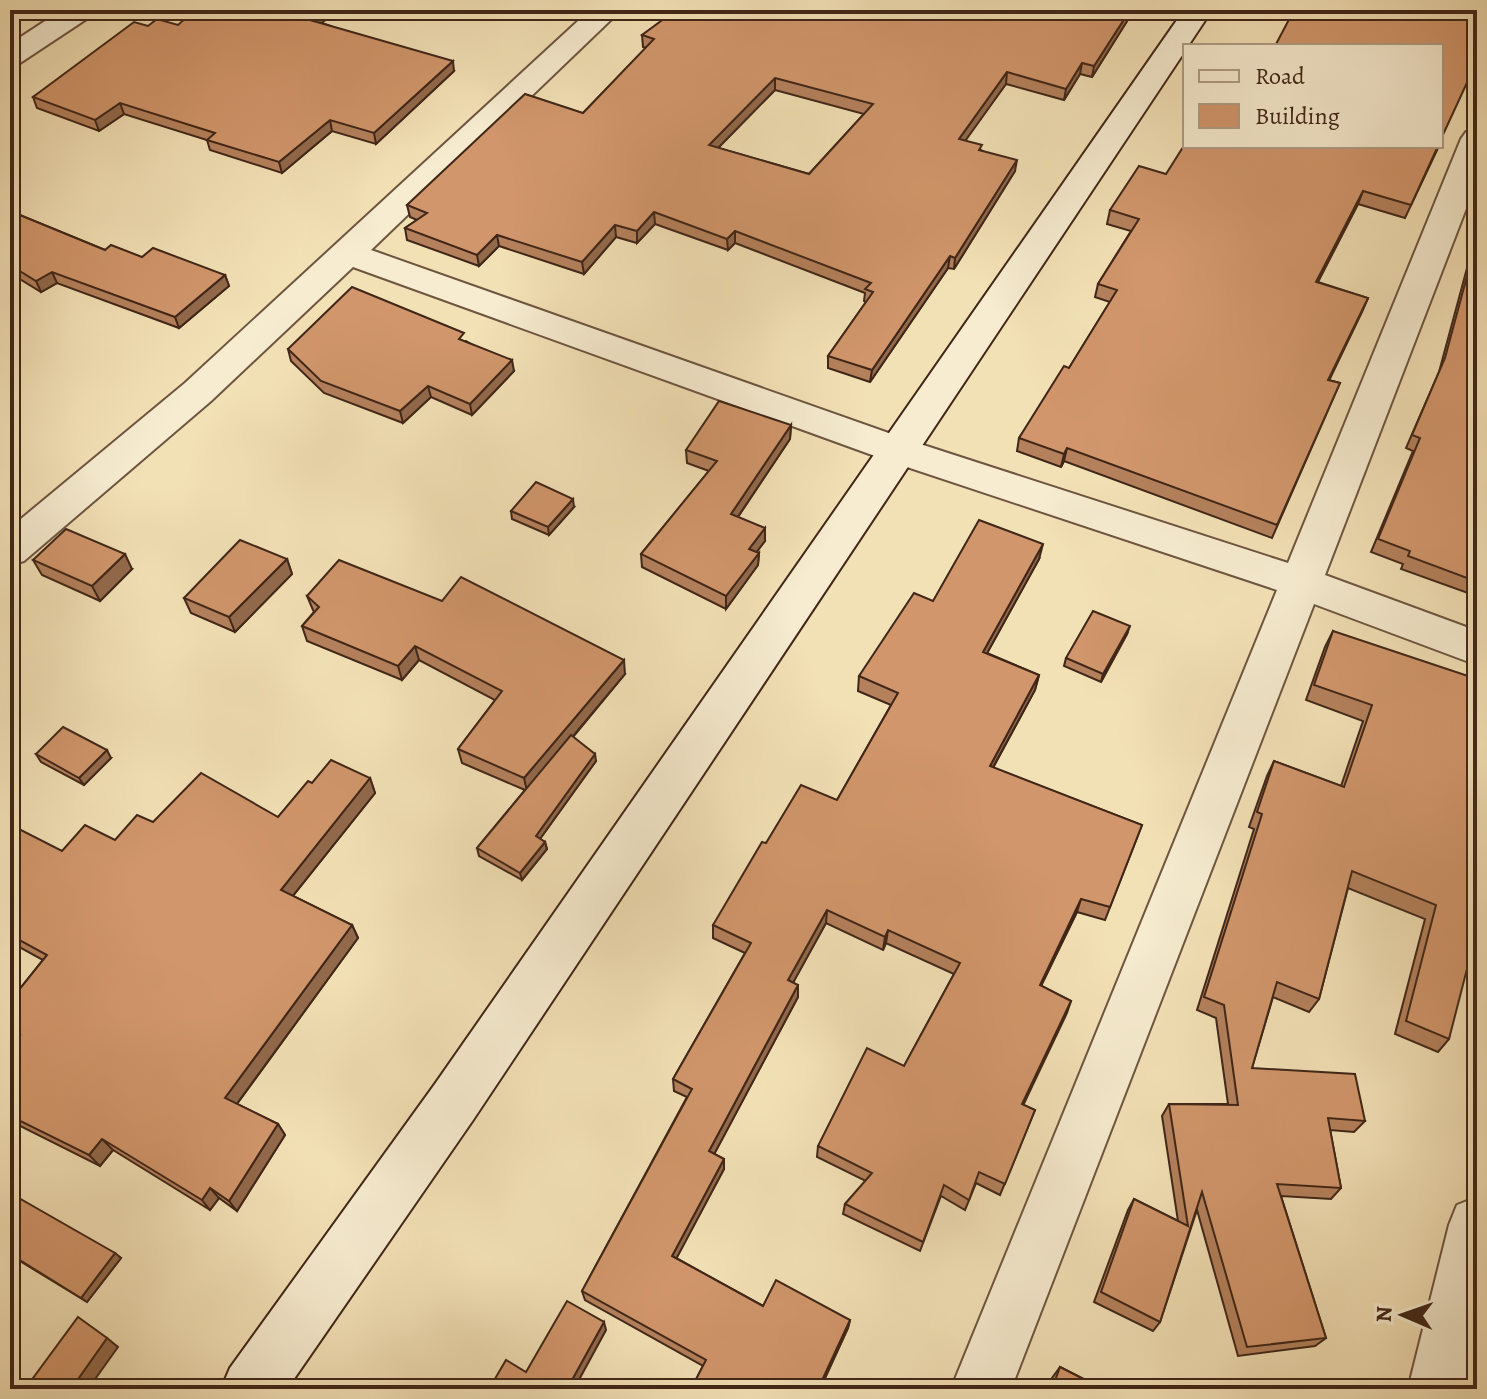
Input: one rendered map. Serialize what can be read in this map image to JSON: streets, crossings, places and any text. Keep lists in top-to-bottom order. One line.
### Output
{"legend":["Road","Building"],"north":"left"}
